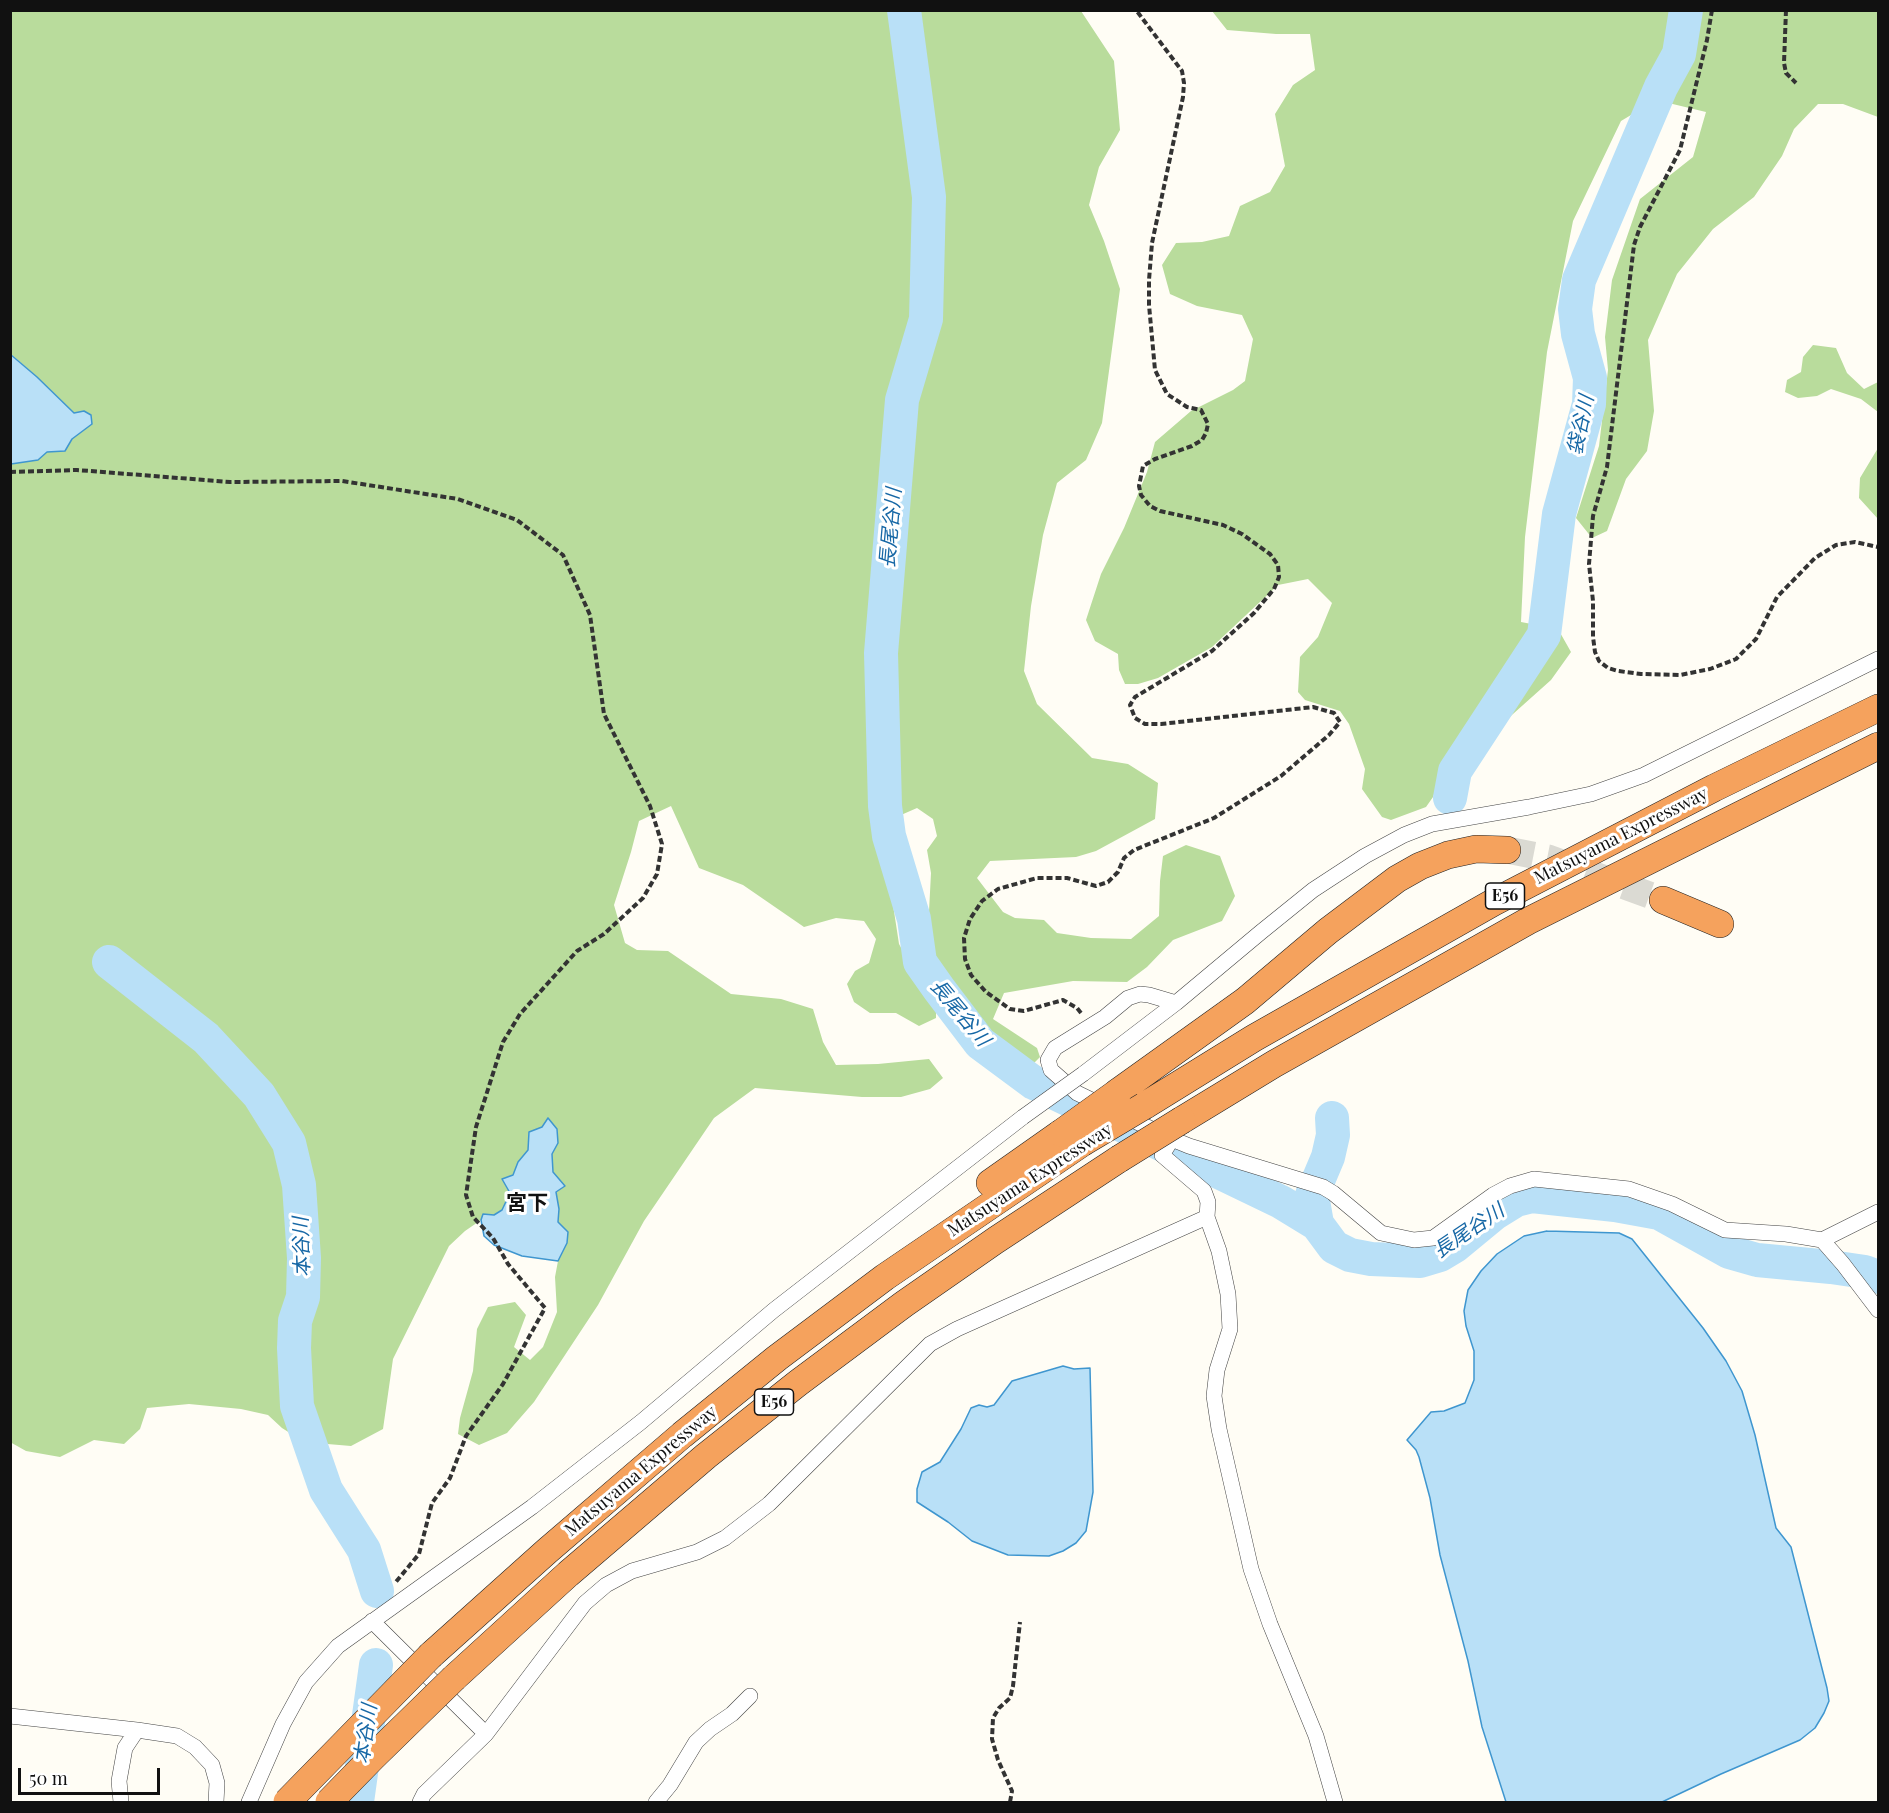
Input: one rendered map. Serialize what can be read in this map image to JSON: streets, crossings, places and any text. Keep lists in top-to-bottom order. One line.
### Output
{"streets":{"highway":["Matsuyama Expressway","E56"]},"districts":["宮下"],"water":["袋谷川","長尾谷川","本谷川"],"scale_bar":"50 m"}
